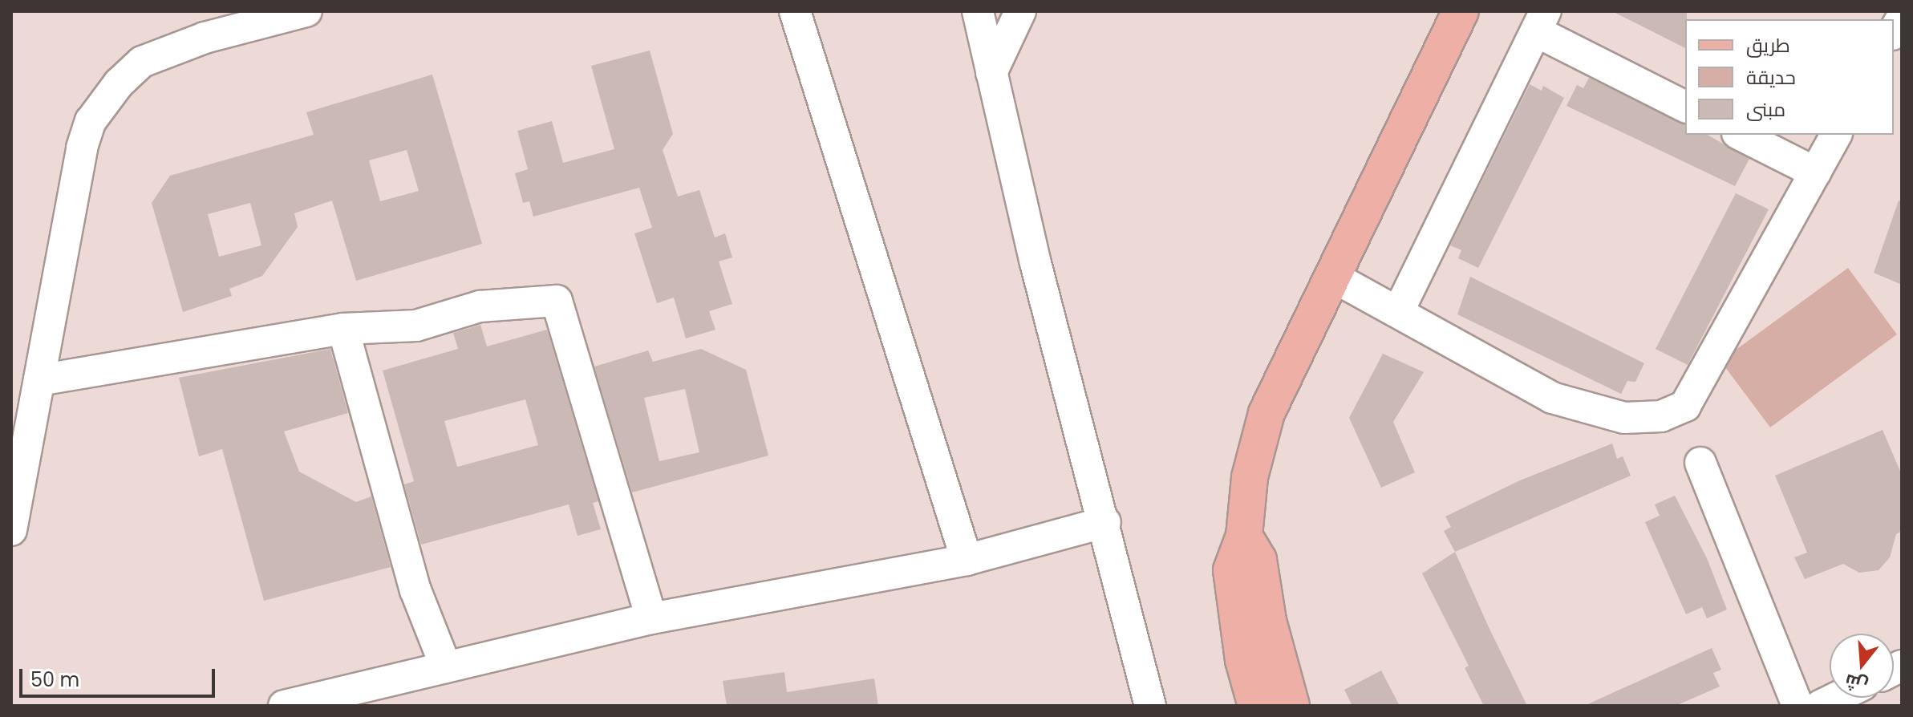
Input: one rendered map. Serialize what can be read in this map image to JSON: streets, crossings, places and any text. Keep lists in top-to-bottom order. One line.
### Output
{"legend":["طريق","حديقة","مبنى"],"scale_bar":"50 m","north":"bottom"}
